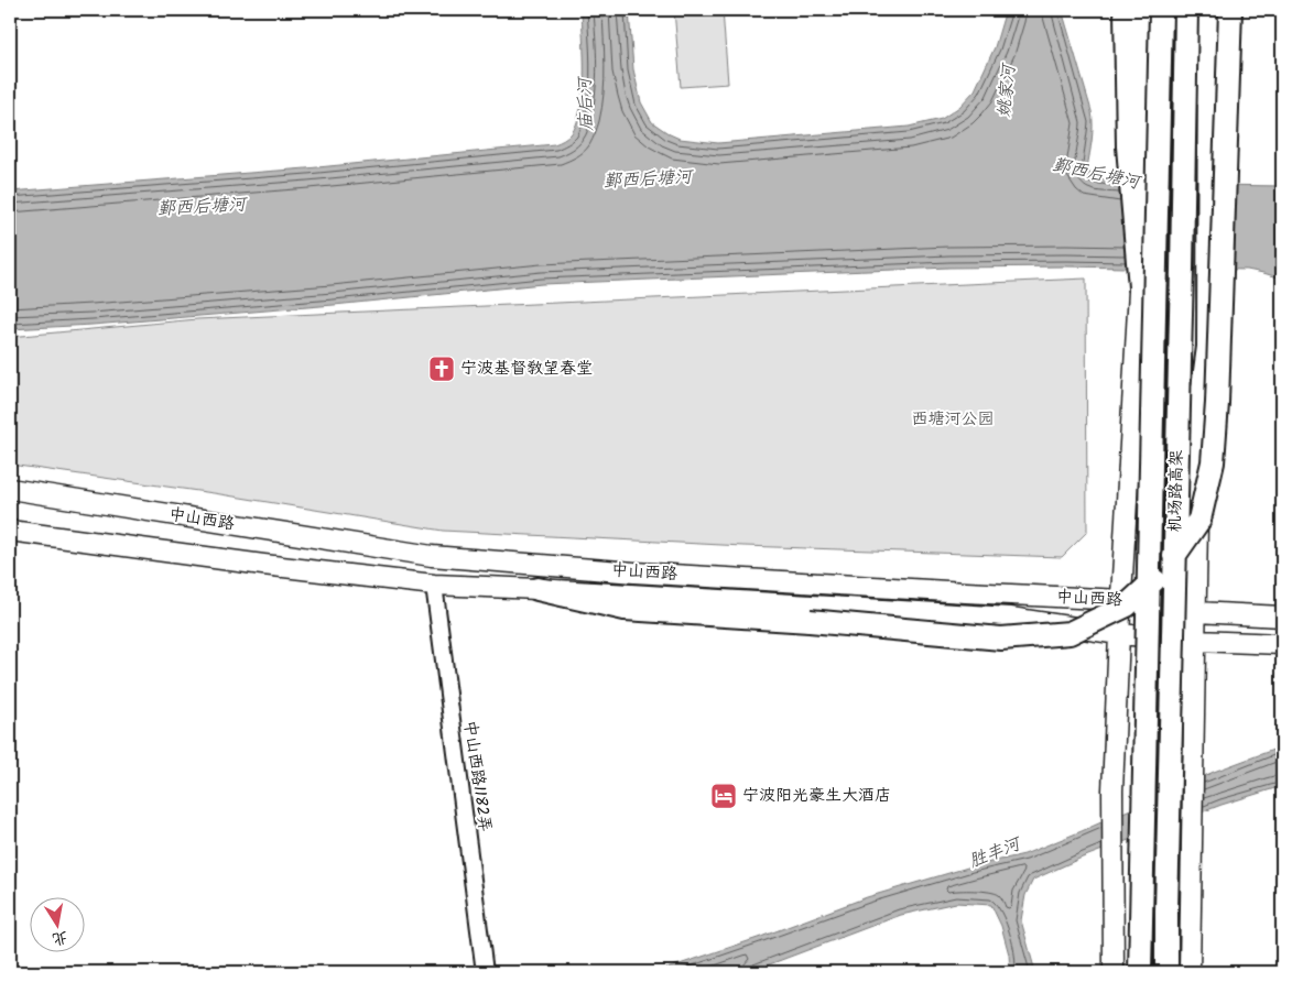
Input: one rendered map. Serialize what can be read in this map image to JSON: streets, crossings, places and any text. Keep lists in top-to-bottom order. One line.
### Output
{"streets":{"highway":["机场路高架"],"main road":["中山西路"],"street":["中山西路1182弄"]},"crossings":[["中山西路","中山西路1182弄"]],"water":["姚家河","庙后河","鄞西后塘河","胜丰河"],"parks":["西塘河公园"],"places":{"church":["宁波基督教望春堂"],"hotel":["宁波阳光豪生大酒店"]},"north":"bottom"}
